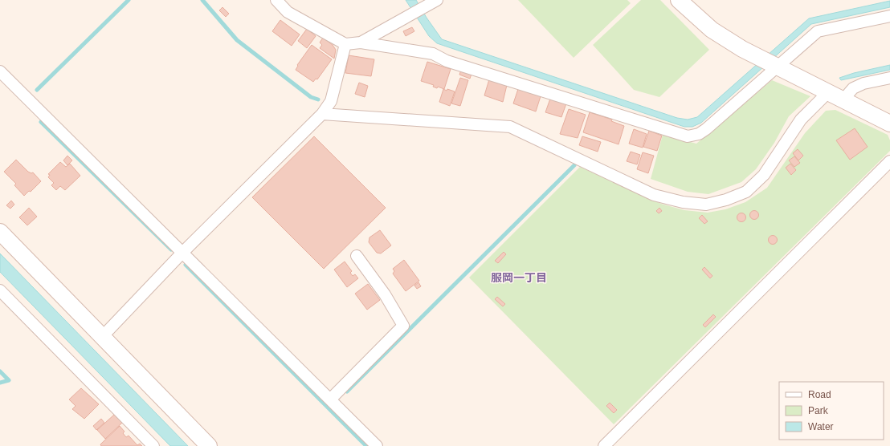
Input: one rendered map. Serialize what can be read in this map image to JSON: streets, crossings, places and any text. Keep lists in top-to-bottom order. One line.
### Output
{"districts":["服岡一丁目"],"legend":["Road","Park","Water"]}
